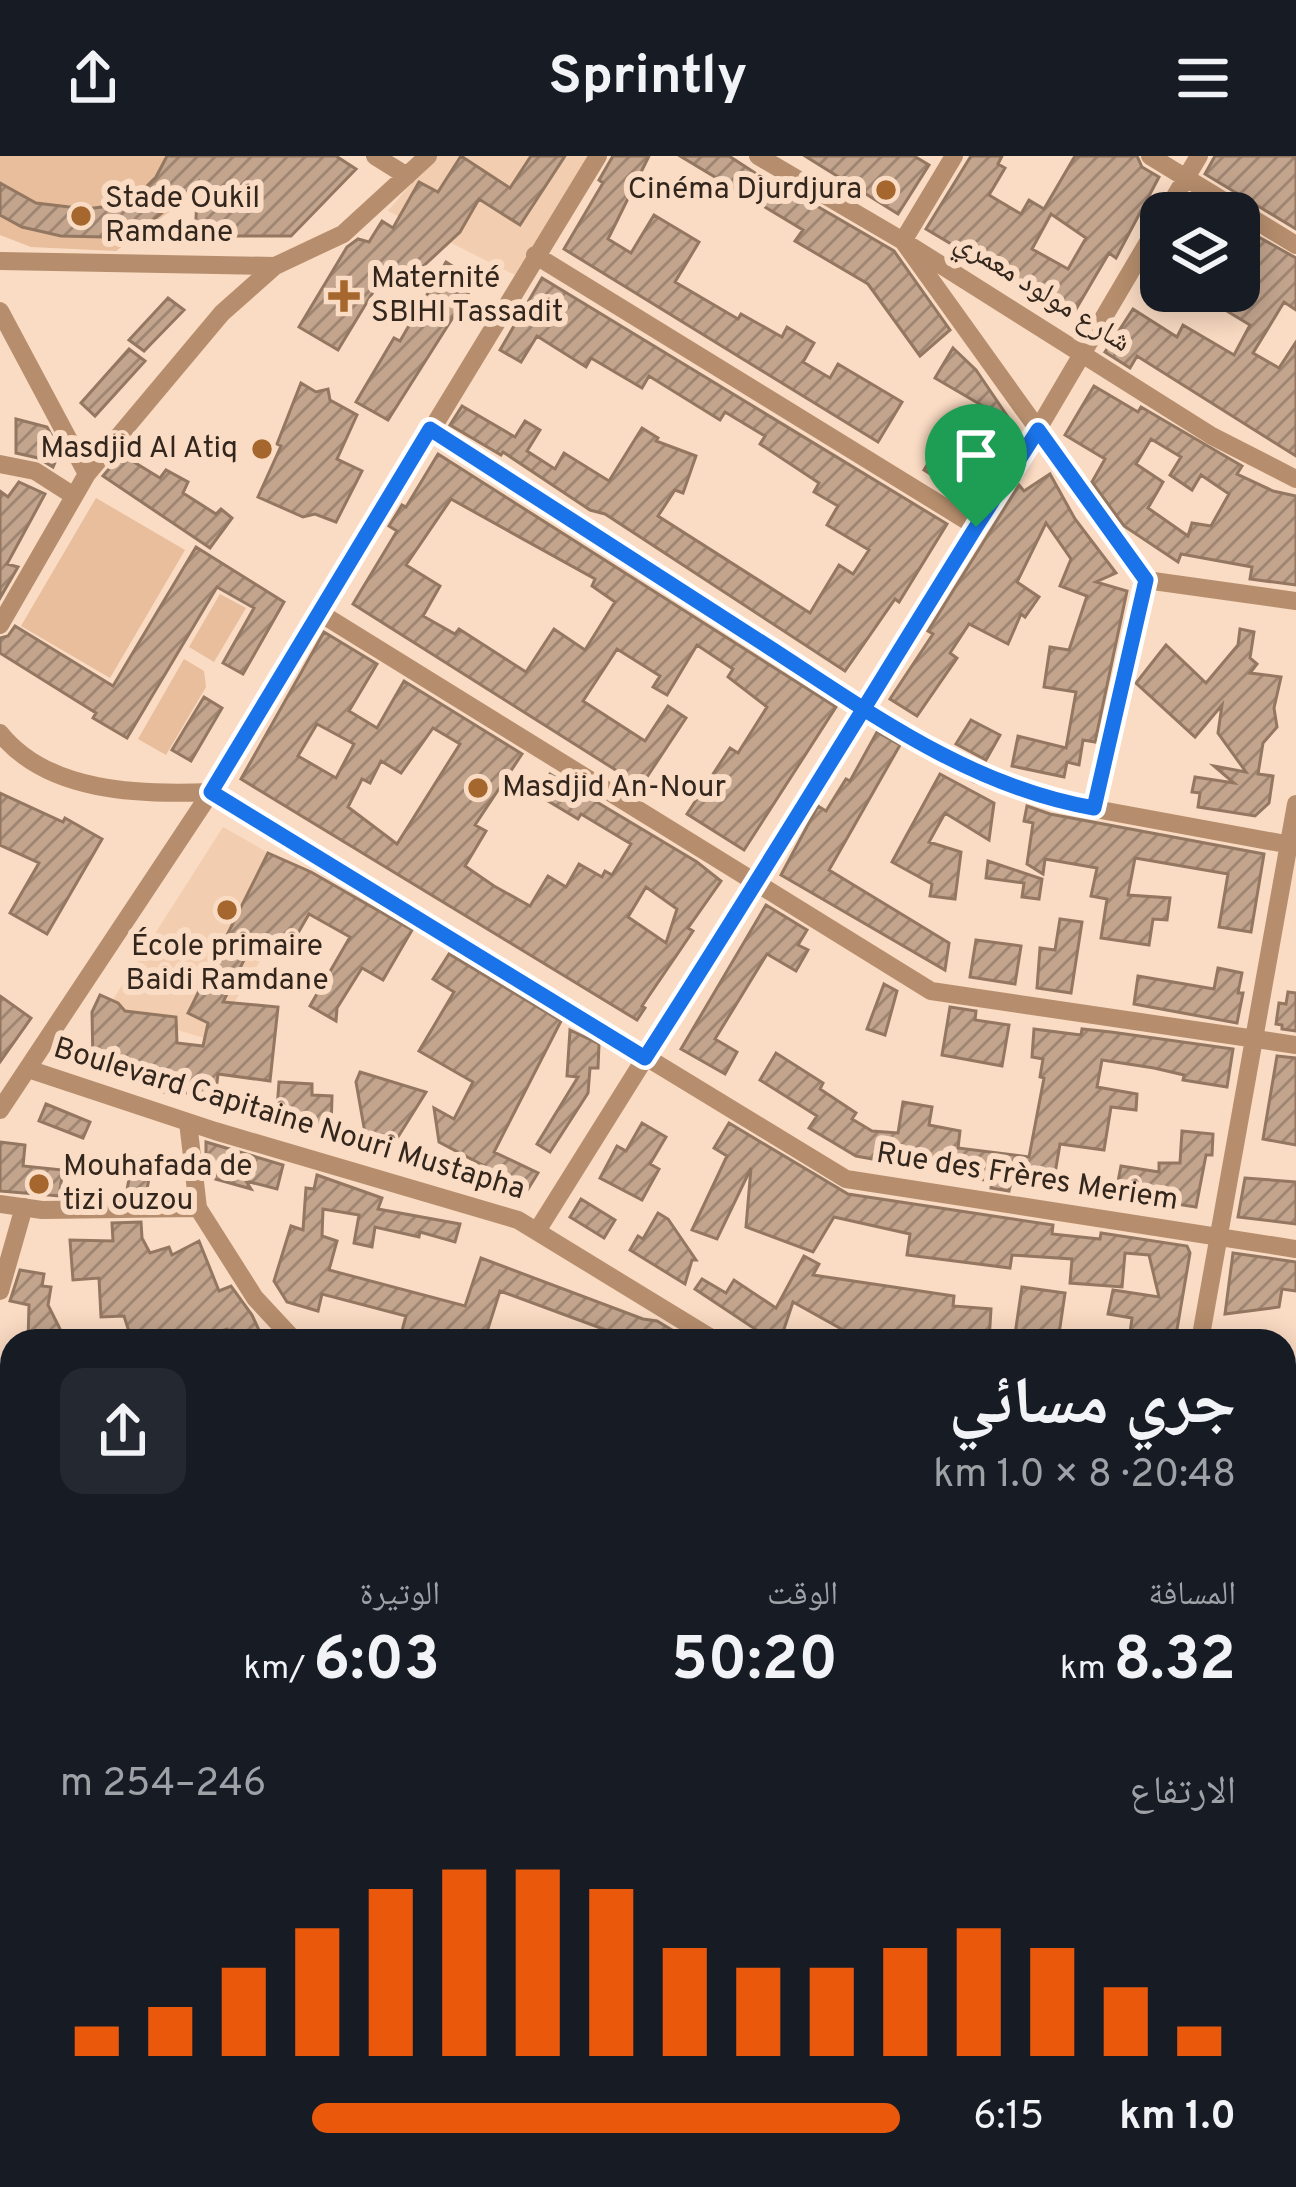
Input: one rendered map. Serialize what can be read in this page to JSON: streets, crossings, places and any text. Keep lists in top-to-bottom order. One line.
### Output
{"streets":{"street":["شارع مولود معمري","Boulevard Capitaine Nouri Mustapha","Rue des Frères Meriem"]},"places":{"other":["Cinéma Djurdjura","Stade Oukil Ramdane","Masdjid Al Atiq","Masdjid An-Nour","École primaire Baidi Ramdane","Mouhafada de tizi ouzou"],"health":["Maternité SBIHI Tassadit"]},"page":{"header":"Sprintly","heading":["جري مسائي","20:48 · 8 × 1.0 km"],"stats":[["المسافة","8.32 km"],["الوقت","50:20"],["الوتيرة","6:03 /km"]],"chart":["الارتفاع","246–254 m"],"list":[{"name":"1.0 km","note":"6:15"}]}}
